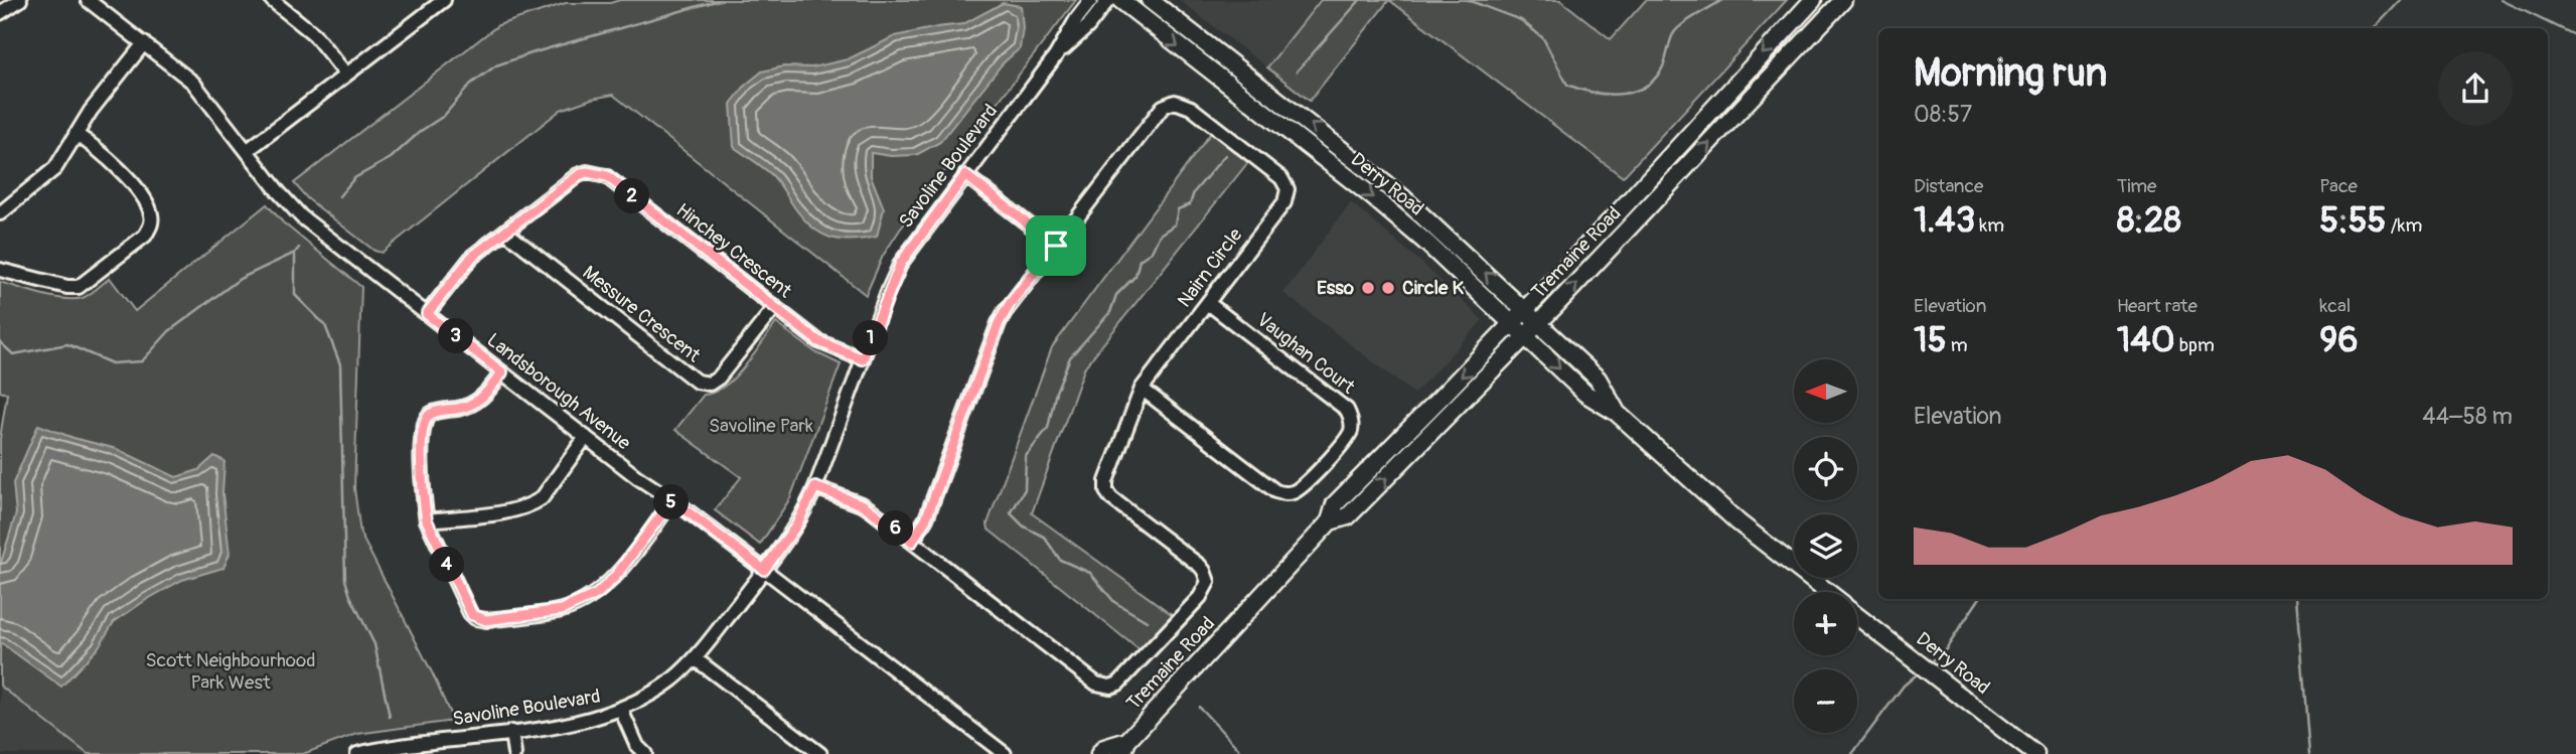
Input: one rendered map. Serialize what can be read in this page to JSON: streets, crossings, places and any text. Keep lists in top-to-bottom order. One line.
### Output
{"streets":{"main road":["Derry Road","Tremaine Road"],"street":["Savoline Boulevard","Hinchey Crescent","Nairn Circle","Messure Crescent","Vaughan Court","Landsborough Avenue"]},"crossings":[["Savoline Boulevard","Hinchey Crescent"],["Savoline Boulevard","Nairn Circle"],["Savoline Boulevard","Landsborough Avenue"],["Derry Road","Tremaine Road"],["Hinchey Crescent","Messure Crescent"],["Hinchey Crescent","Landsborough Avenue"],["Nairn Circle","Vaughan Court"]],"parks":["Savoline Park","Scott Neighbourhood Park West"],"places":["Esso","Circle K"],"north":"left","page":{"heading":["Morning run","08:57"],"stats":[["Distance","1.43 km"],["Time","8:28"],["Pace","5:55 /km"],["Elevation","15 m"],["Heart rate","140 bpm"],["kcal","96"]],"pins":["2","3","1","5","6","4"],"map_buttons":["+","−"],"chart":["Elevation","44–58 m"]}}
